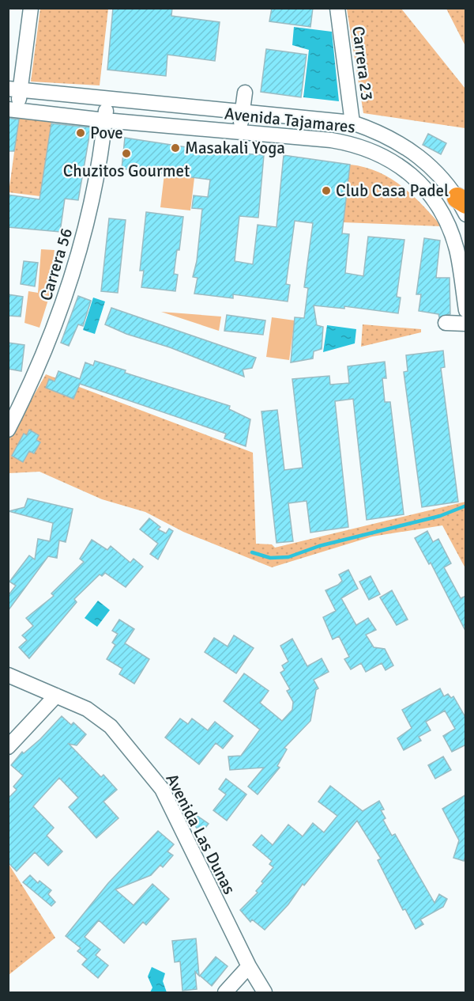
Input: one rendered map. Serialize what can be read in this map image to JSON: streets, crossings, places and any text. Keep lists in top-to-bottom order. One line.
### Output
{"streets":{"street":["Carrera 23","Avenida Tajamares","Carrera 56","Avenida Las Dunas"]},"crossings":[["Carrera 23","Avenida Tajamares"],["Avenida Tajamares","Carrera 56"]],"places":["Pove","Masakali Yoga","Chuzitos Gourmet","Club Casa Padel"]}
